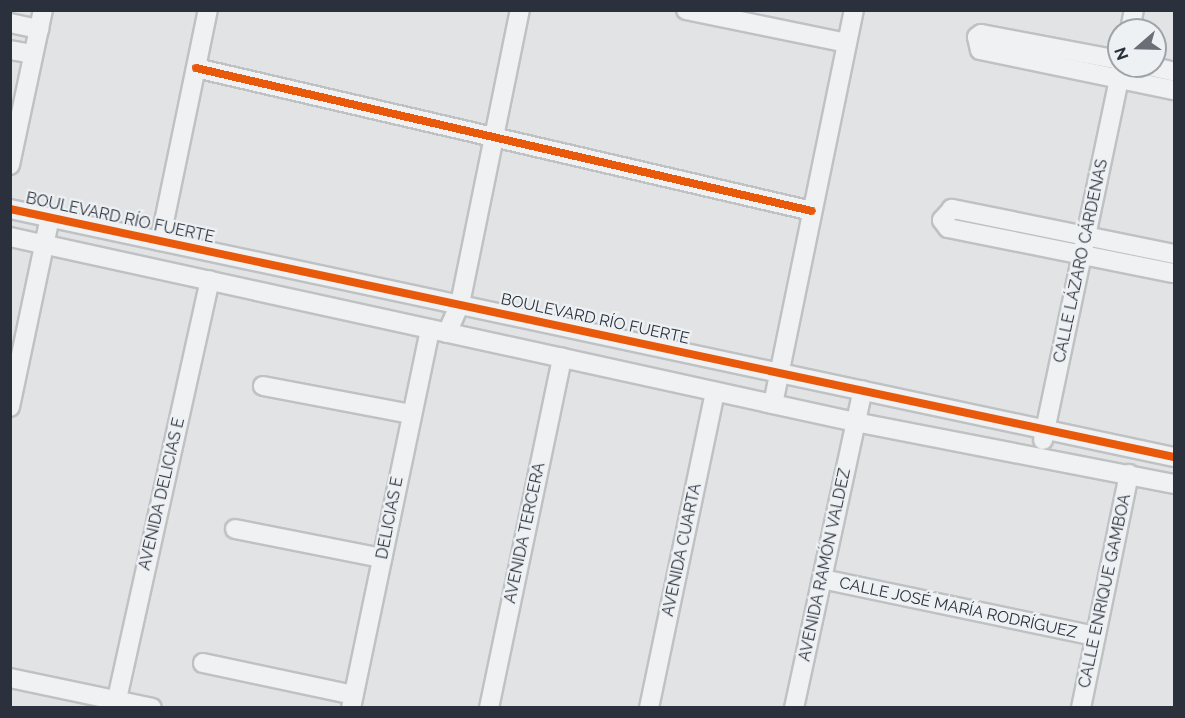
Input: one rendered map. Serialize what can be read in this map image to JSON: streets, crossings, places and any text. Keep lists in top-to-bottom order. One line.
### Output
{"streets":{"street":["BOULEVARD RÍO FUERTE","CALLE LÁZARO CÁRDENAS","AVENIDA DELICIAS E","DELICIAS E","AVENIDA TERCERA","AVENIDA CUARTA","AVENIDA RAMÓN VALDEZ","CALLE ENRIQUE GAMBOA","CALLE JOSÉ MARÍA RODRÍGUEZ"]},"crossings":[["BOULEVARD RÍO FUERTE","CALLE LÁZARO CÁRDENAS"],["BOULEVARD RÍO FUERTE","DELICIAS E"],["BOULEVARD RÍO FUERTE","AVENIDA RAMÓN VALDEZ"],["AVENIDA RAMÓN VALDEZ","CALLE JOSÉ MARÍA RODRÍGUEZ"],["CALLE ENRIQUE GAMBOA","CALLE JOSÉ MARÍA RODRÍGUEZ"]],"north":"left"}
